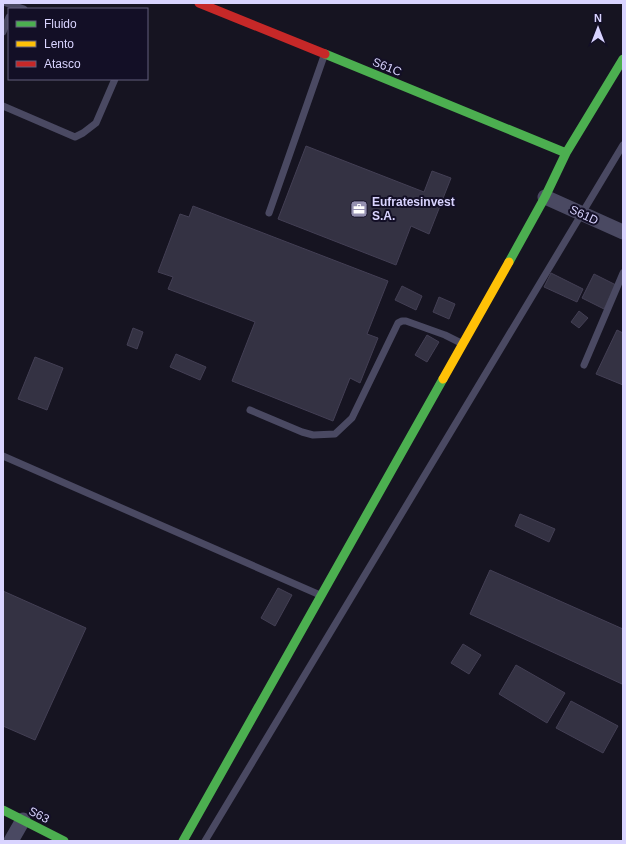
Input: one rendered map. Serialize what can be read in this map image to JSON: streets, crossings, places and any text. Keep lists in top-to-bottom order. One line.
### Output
{"streets":{"street":["S61C","S61D","S63"]},"places":{"office":["Eufratesinvest S.A."]},"legend":["Fluido","Lento","Atasco"],"north":"top"}
